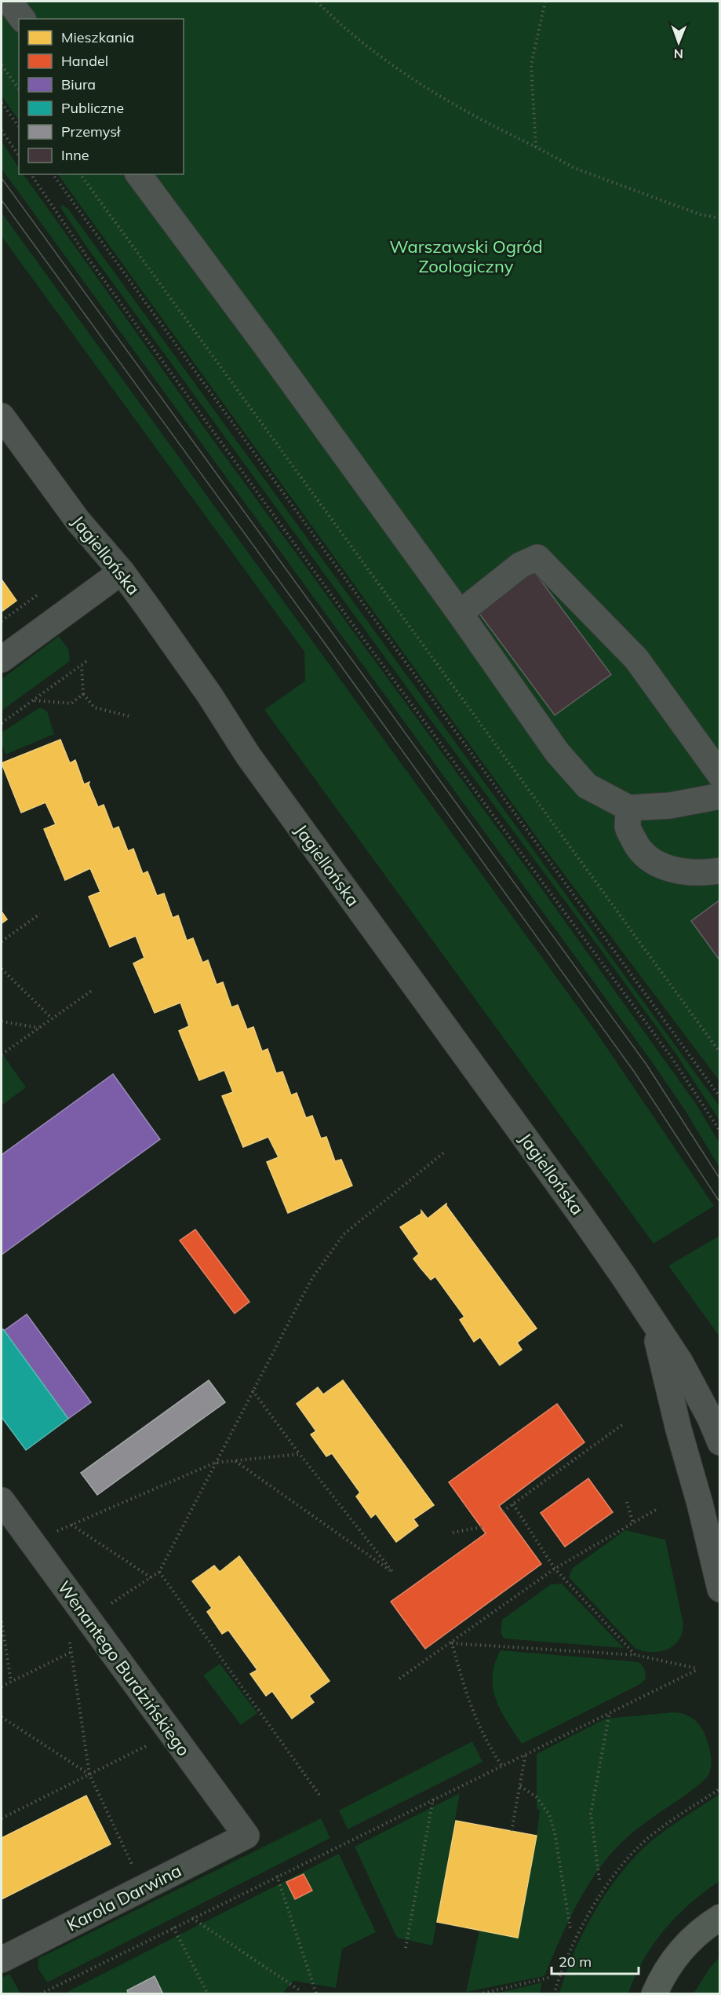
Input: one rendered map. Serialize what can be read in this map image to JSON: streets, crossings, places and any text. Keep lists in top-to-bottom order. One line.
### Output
{"streets":{"street":["Jagiellońska","Wenantego Burdzińskiego","Karola Darwina"]},"crossings":[["Wenantego Burdzińskiego","Karola Darwina"]],"parks":["Warszawski Ogród Zoologiczny"],"legend":["Mieszkania","Handel","Biura","Publiczne","Przemysł","Inne"],"scale_bar":"20 m","north":"bottom"}
